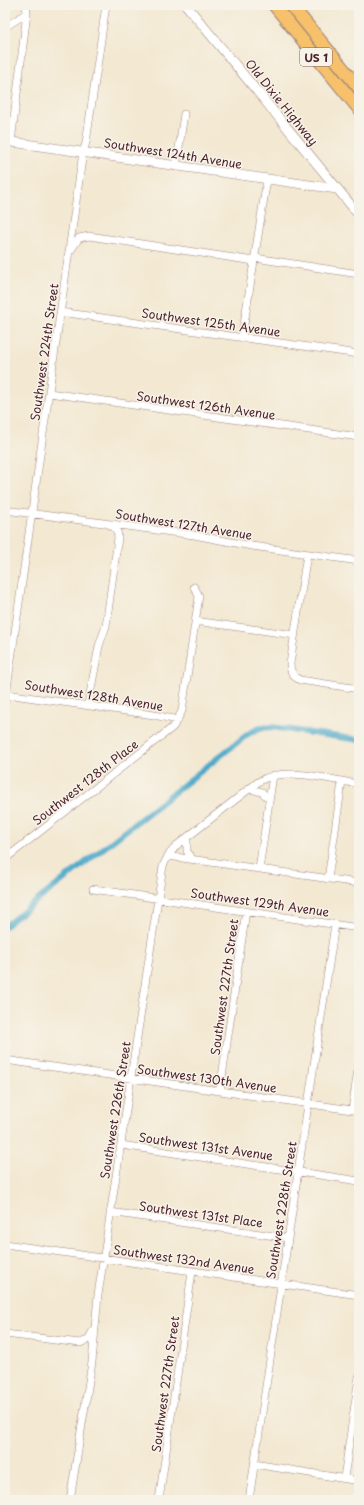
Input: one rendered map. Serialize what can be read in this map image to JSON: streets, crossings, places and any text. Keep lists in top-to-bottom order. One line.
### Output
{"streets":{"highway":["US 1"],"street":["Old Dixie Highway","Southwest 124th Avenue","Southwest 125th Avenue","Southwest 224th Street","Southwest 126th Avenue","Southwest 127th Avenue","Southwest 128th Avenue","Southwest 128th Place","Southwest 129th Avenue","Southwest 227th Street","Southwest 130th Avenue","Southwest 226th Street","Southwest 131st Avenue","Southwest 228th Street","Southwest 131st Place","Southwest 132nd Avenue"]},"crossings":[["Old Dixie Highway","Southwest 124th Avenue"],["Southwest 124th Avenue","Southwest 224th Street"],["Southwest 125th Avenue","Southwest 224th Street"],["Southwest 224th Street","Southwest 126th Avenue"],["Southwest 224th Street","Southwest 127th Avenue"],["Southwest 224th Street","Southwest 128th Avenue"],["Southwest 128th Avenue","Southwest 128th Place"],["Southwest 129th Avenue","Southwest 227th Street"],["Southwest 129th Avenue","Southwest 226th Street"],["Southwest 129th Avenue","Southwest 228th Street"],["Southwest 227th Street","Southwest 130th Avenue"],["Southwest 227th Street","Southwest 132nd Avenue"],["Southwest 130th Avenue","Southwest 226th Street"],["Southwest 130th Avenue","Southwest 228th Street"],["Southwest 226th Street","Southwest 131st Avenue"],["Southwest 226th Street","Southwest 131st Place"],["Southwest 226th Street","Southwest 132nd Avenue"],["Southwest 131st Avenue","Southwest 228th Street"],["Southwest 228th Street","Southwest 131st Place"],["Southwest 228th Street","Southwest 132nd Avenue"]]}
